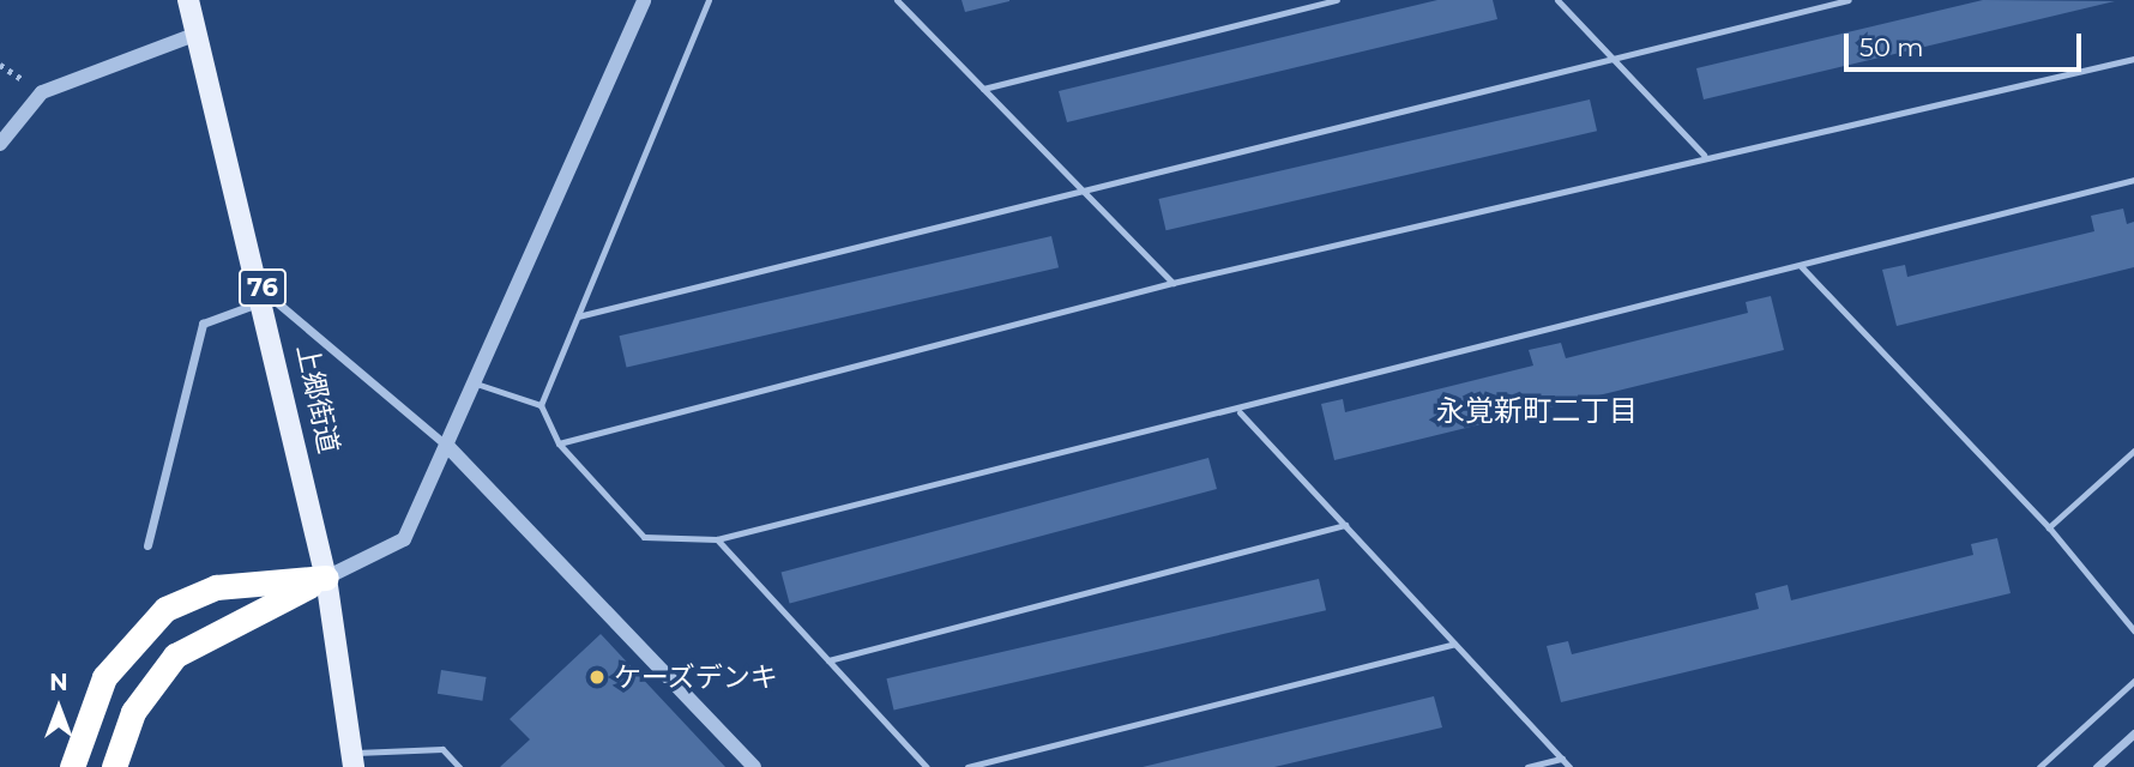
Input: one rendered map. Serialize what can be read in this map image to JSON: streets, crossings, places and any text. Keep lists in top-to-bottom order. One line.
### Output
{"streets":{"main road":["76","上郷街道"]},"districts":["永覚新町二丁目"],"places":["ケーズデンキ"],"scale_bar":"50 m","north":"top"}
